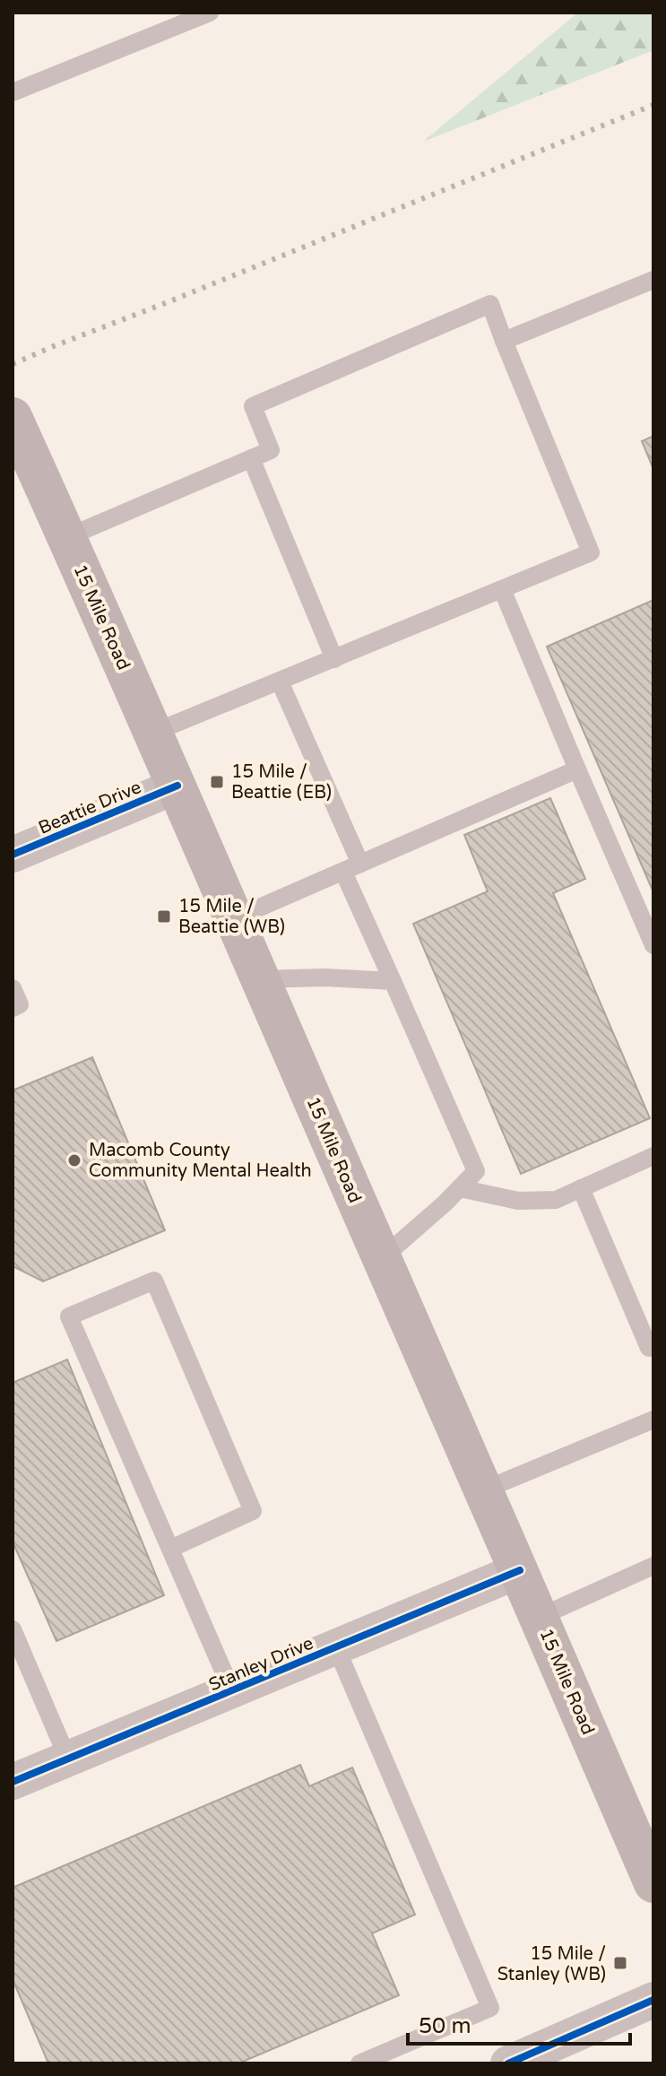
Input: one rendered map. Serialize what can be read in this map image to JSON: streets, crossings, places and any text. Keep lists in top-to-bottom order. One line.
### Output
{"streets":{"main road":["15 Mile Road"],"street":["Beattie Drive","Stanley Drive"]},"crossings":[["15 Mile Road","Beattie Drive"],["15 Mile Road","Stanley Drive"]],"places":{"transit":["15 Mile / Beattie (EB)","15 Mile / Beattie (WB)","15 Mile / Stanley (WB)"],"other":["Macomb County Community Mental Health"]},"scale_bar":"50 m"}
